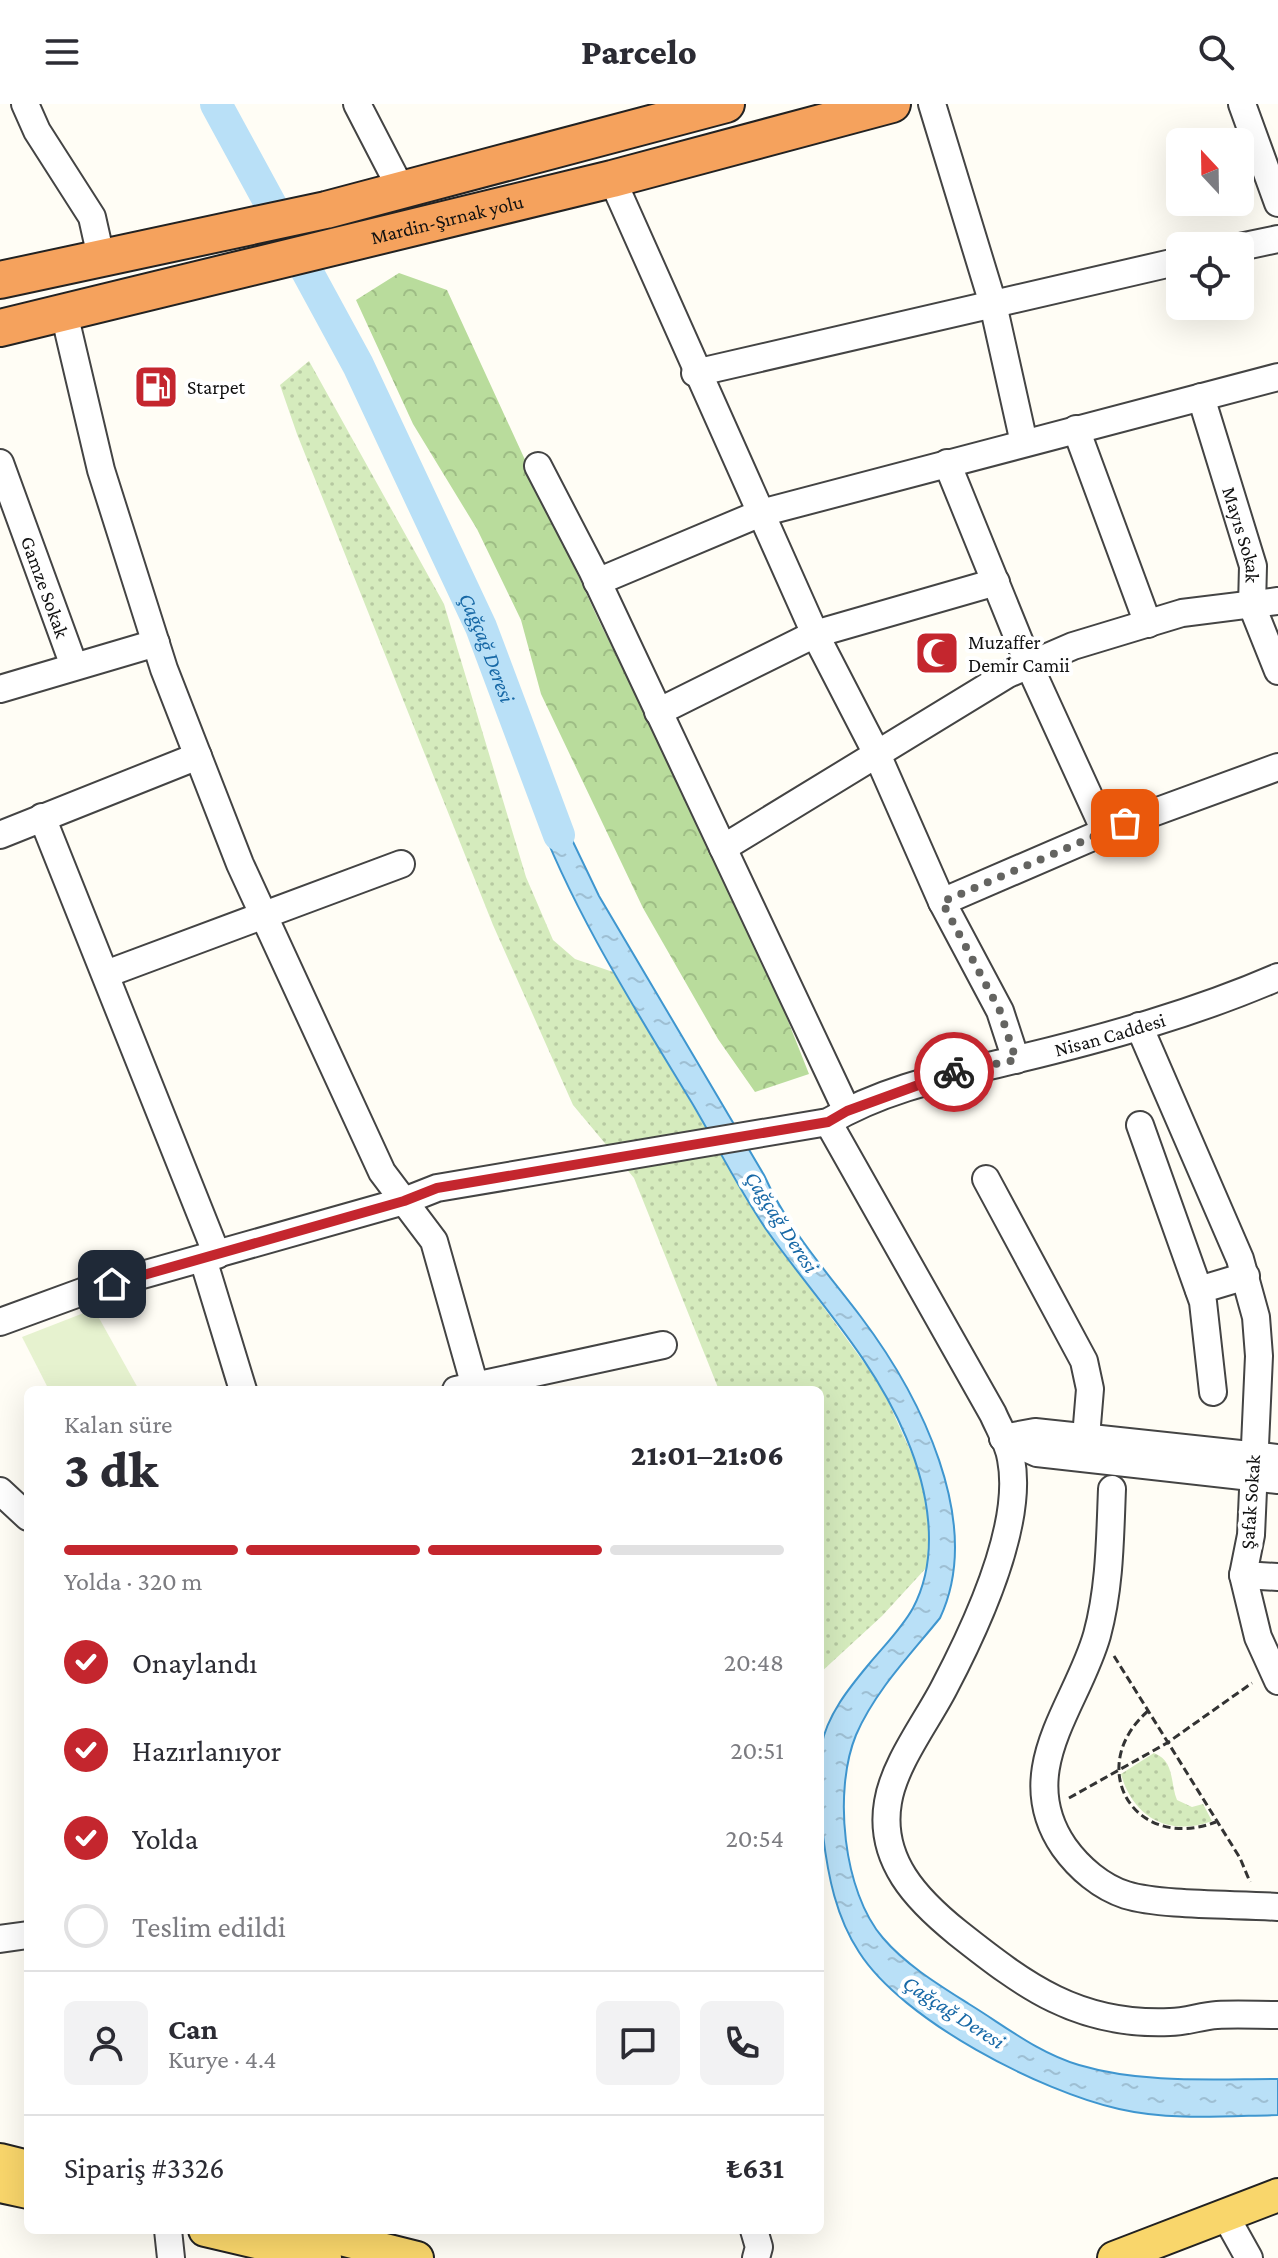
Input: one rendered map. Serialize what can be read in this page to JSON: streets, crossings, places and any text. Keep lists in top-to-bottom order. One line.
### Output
{"streets":{"highway":["Mardin-Şırnak yolu"],"street":["Mayıs Sokak","Gamze Sokak","Nisan Caddesi","Şafak Sokak"]},"crossings":[["Nisan Caddesi","Şafak Sokak"]],"water":["Çağçağ Deresi"],"places":{"fuel station":["Starpet"],"mosque":["Muzaffer Demir Camii"]},"north":"top","page":{"header":"Parcelo","heading":["3 dk","Kalan süre","21:01–21:06"],"panel":["Can","Kurye · 4.4","Sipariş #3326","₺631"],"bar":"Yolda · 320 m","list":[["Onaylandı","20:48"],["Hazırlanıyor","20:51"],["Yolda","20:54"],"Teslim edildi"]}}
